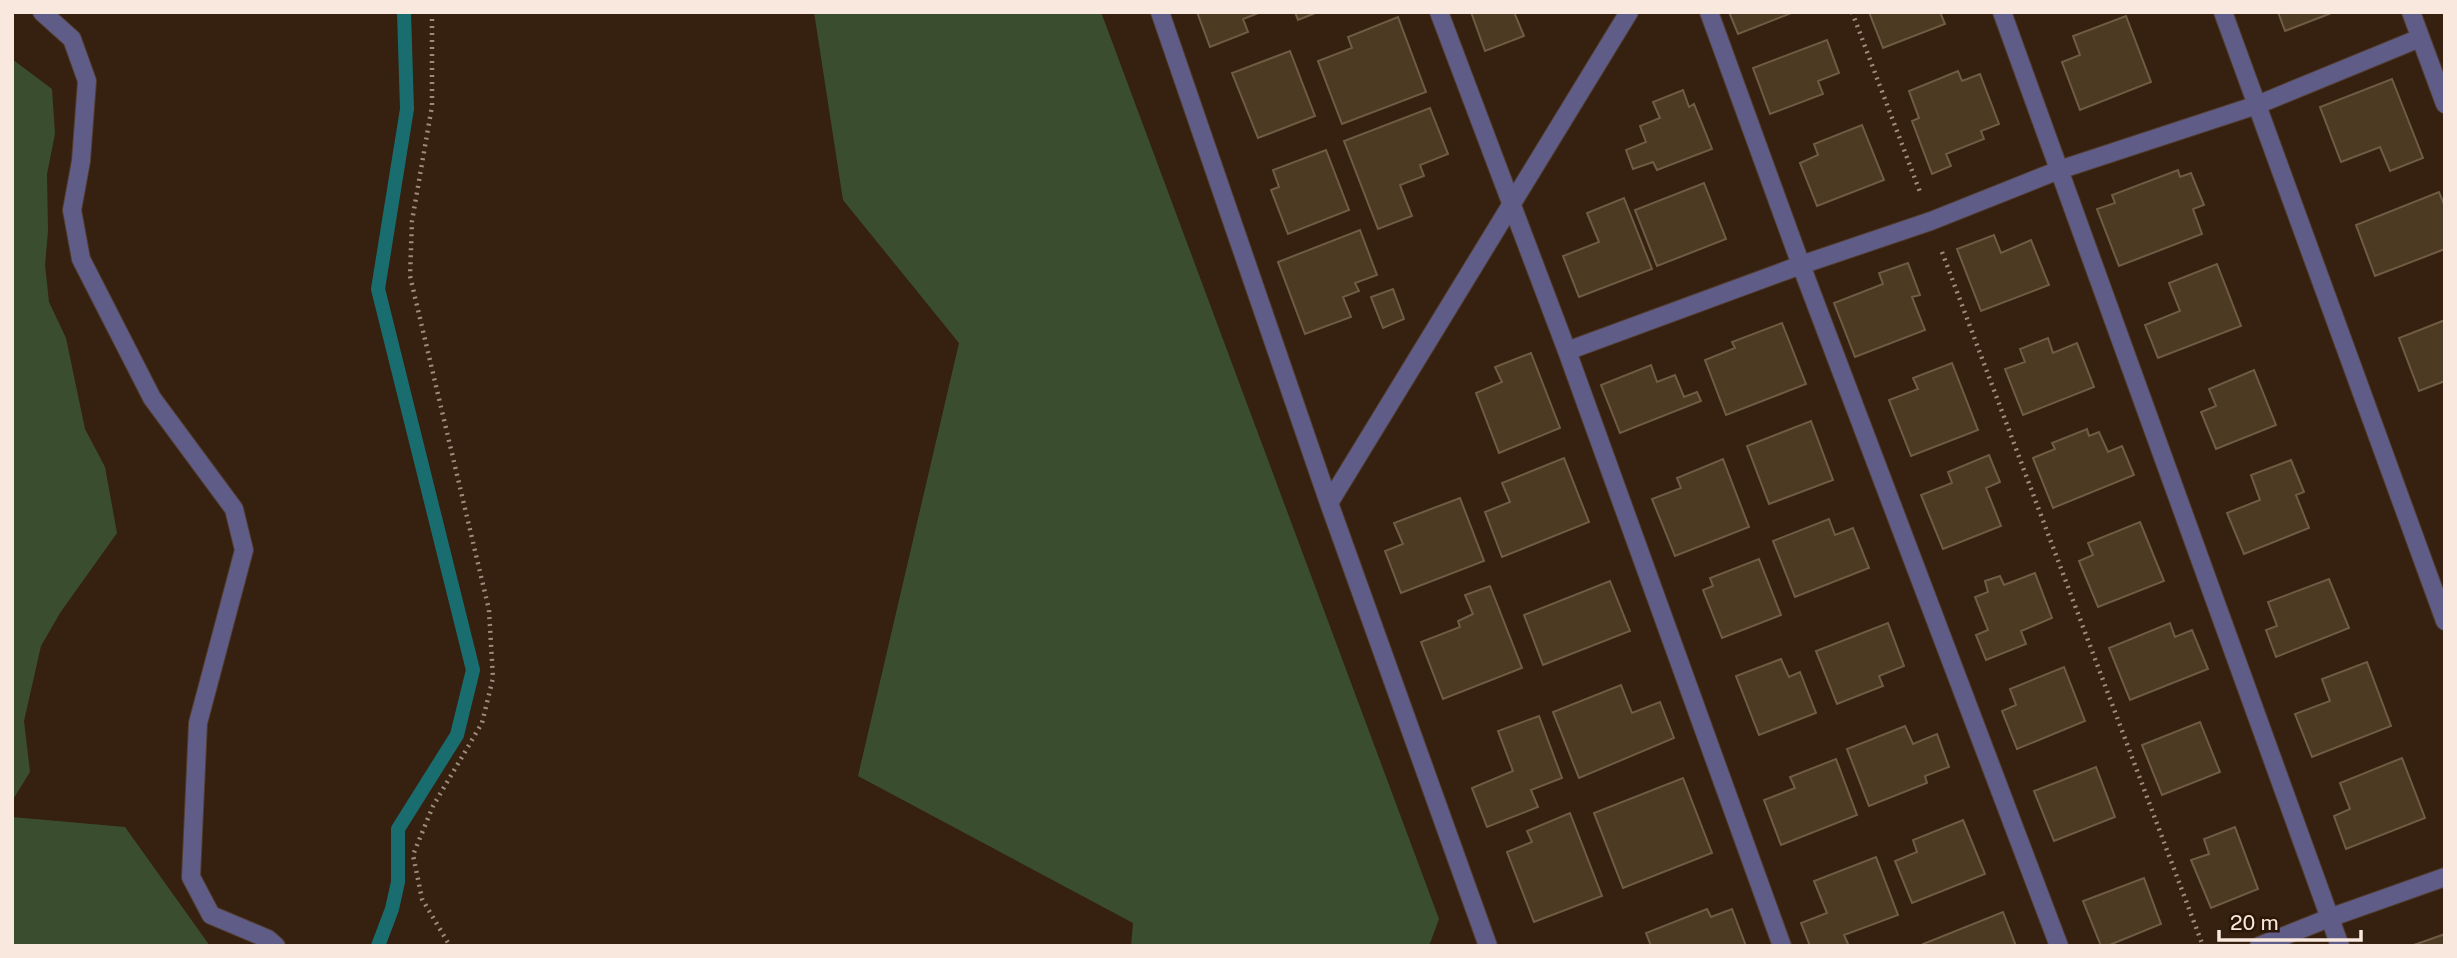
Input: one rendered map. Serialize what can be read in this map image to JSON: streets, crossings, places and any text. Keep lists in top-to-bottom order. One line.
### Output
{"scale_bar":"20 m"}
